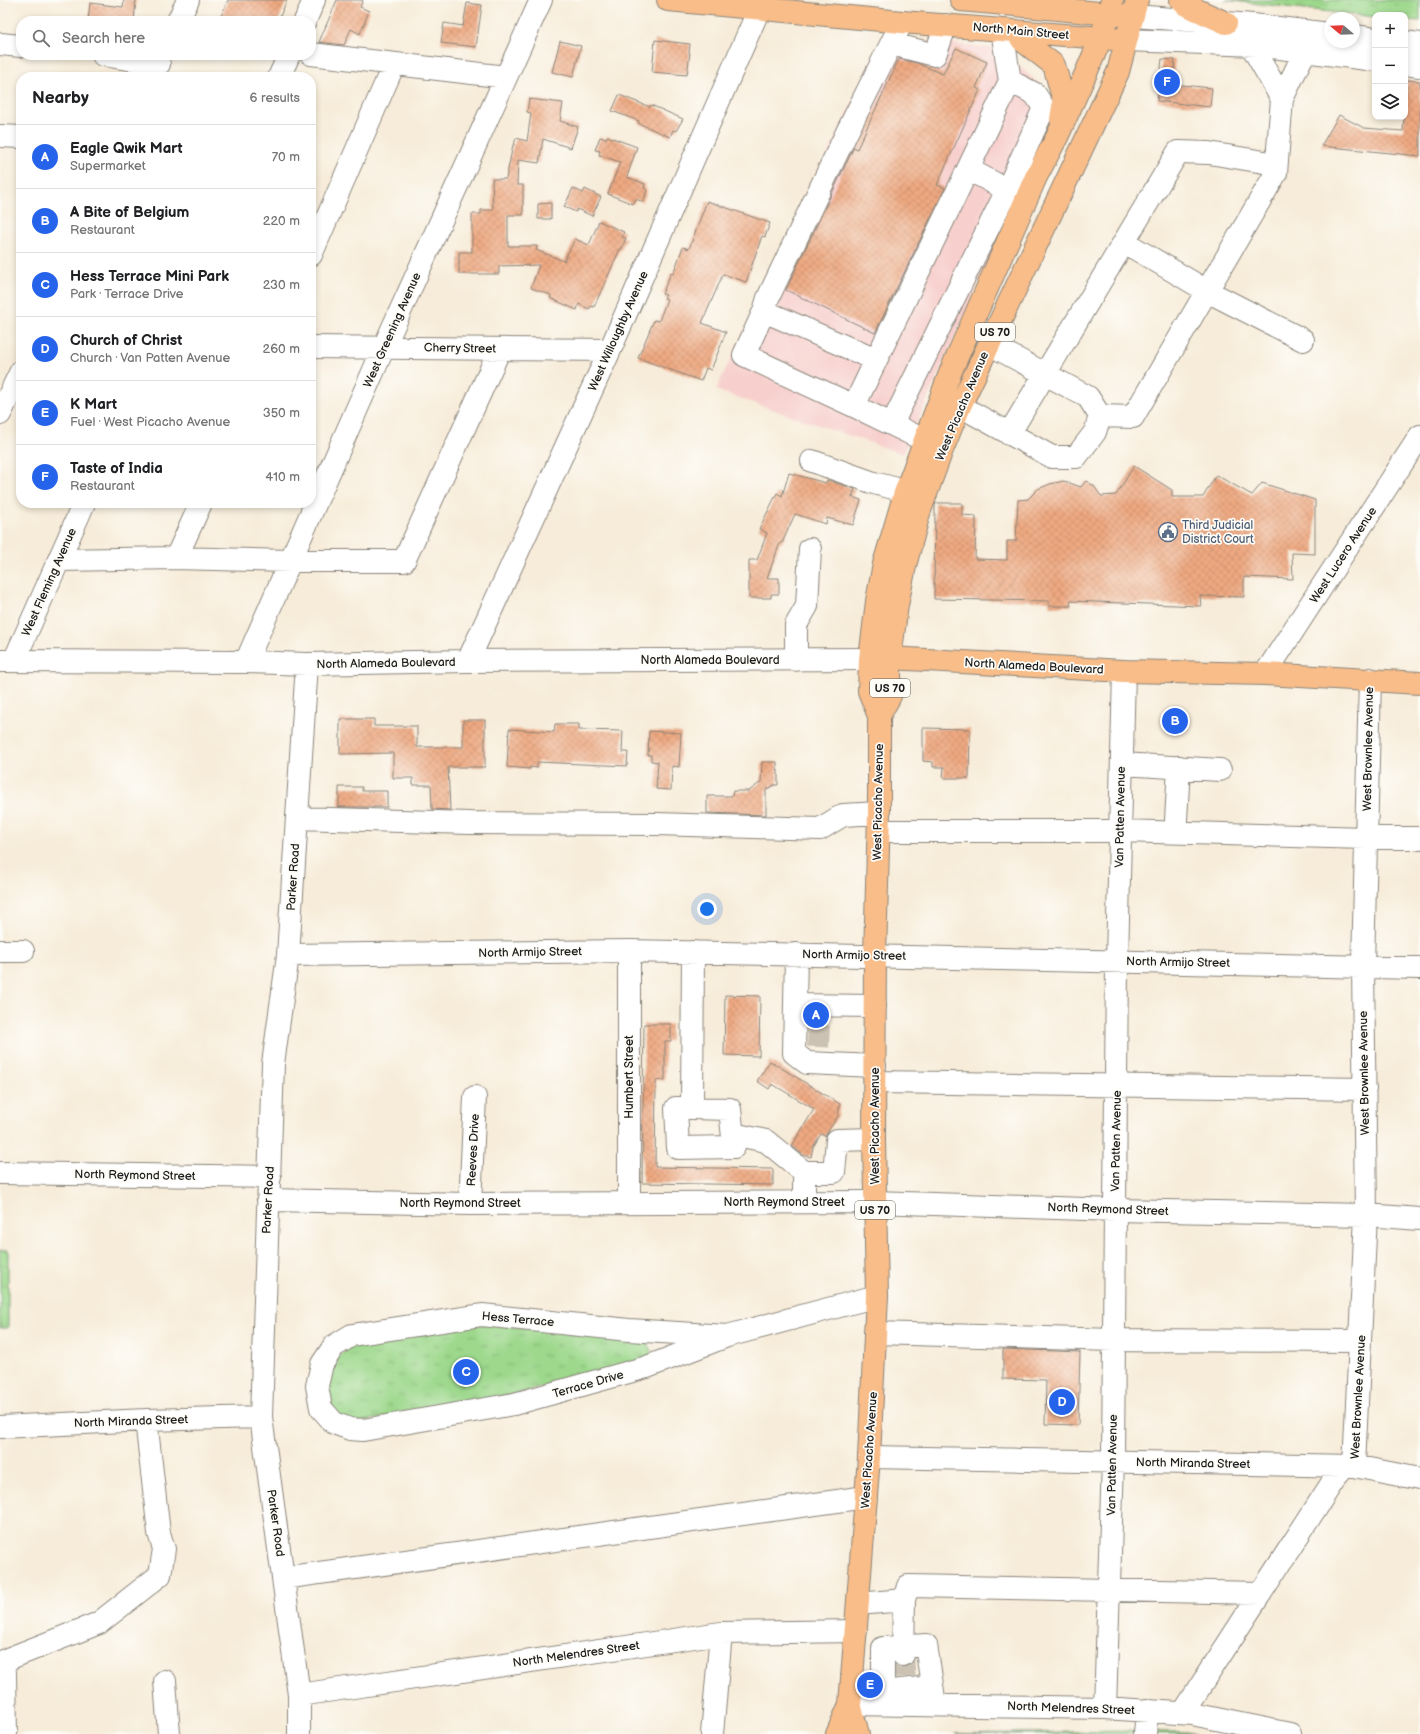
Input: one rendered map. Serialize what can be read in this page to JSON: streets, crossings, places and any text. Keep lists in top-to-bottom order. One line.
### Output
{"streets":{"main road":["North Main Street","US 70","West Picacho Avenue","North Alameda Boulevard"],"street":["West Greening Avenue","West Willoughby Avenue","Cherry Street","West Lucero Avenue","West Fleming Avenue","West Brownlee Avenue","Van Patten Avenue","Parker Road","North Armijo Street","Humbert Street","Reeves Drive","North Reymond Street","Hess Terrace","Terrace Drive","North Miranda Street","North Melendres Street"]},"crossings":[["North Main Street","West Willoughby Avenue"],["North Main Street","West Picacho Avenue"],["West Greening Avenue","Cherry Street"],["West Greening Avenue","North Alameda Boulevard"],["West Willoughby Avenue","Cherry Street"],["West Willoughby Avenue","North Alameda Boulevard"],["West Picacho Avenue","North Alameda Boulevard"],["West Picacho Avenue","North Armijo Street"],["West Picacho Avenue","North Reymond Street"],["West Picacho Avenue","Terrace Drive"],["West Picacho Avenue","North Miranda Street"],["West Picacho Avenue","North Melendres Street"],["West Lucero Avenue","North Alameda Boulevard"],["West Fleming Avenue","North Alameda Boulevard"],["North Alameda Boulevard","West Brownlee Avenue"],["North Alameda Boulevard","Van Patten Avenue"],["North Alameda Boulevard","Parker Road"],["West Brownlee Avenue","North Armijo Street"],["West Brownlee Avenue","North Reymond Street"],["West Brownlee Avenue","North Miranda Street"],["Van Patten Avenue","North Armijo Street"],["Van Patten Avenue","North Reymond Street"],["Van Patten Avenue","North Miranda Street"],["Van Patten Avenue","North Melendres Street"],["Parker Road","North Armijo Street"],["Parker Road","North Reymond Street"],["Parker Road","North Miranda Street"],["Parker Road","North Melendres Street"],["North Armijo Street","Humbert Street"],["Humbert Street","North Reymond Street"],["Reeves Drive","North Reymond Street"],["Hess Terrace","Terrace Drive"]],"places":{"public building":["Third Judicial District Court"]},"north":"left","page":{"map_buttons":["+","−"],"search":"Search here","pins":["F","B","A","C","D","E"],"heading":["Nearby","6 results"],"list":[{"mark":"A","name":"Eagle Qwik Mart","note":"Supermarket","value":"70 m"},{"mark":"B","name":"A Bite of Belgium","note":"Restaurant","value":"220 m"},{"mark":"C","name":"Hess Terrace Mini Park","note":"Park · Terrace Drive","value":"230 m"},{"mark":"D","name":"Church of Christ","note":"Church · Van Patten Avenue","value":"260 m"},{"mark":"E","name":"K Mart","note":"Fuel · West Picacho Avenue","value":"350 m"},{"mark":"F","name":"Taste of India","note":"Restaurant","value":"410 m"}]}}
